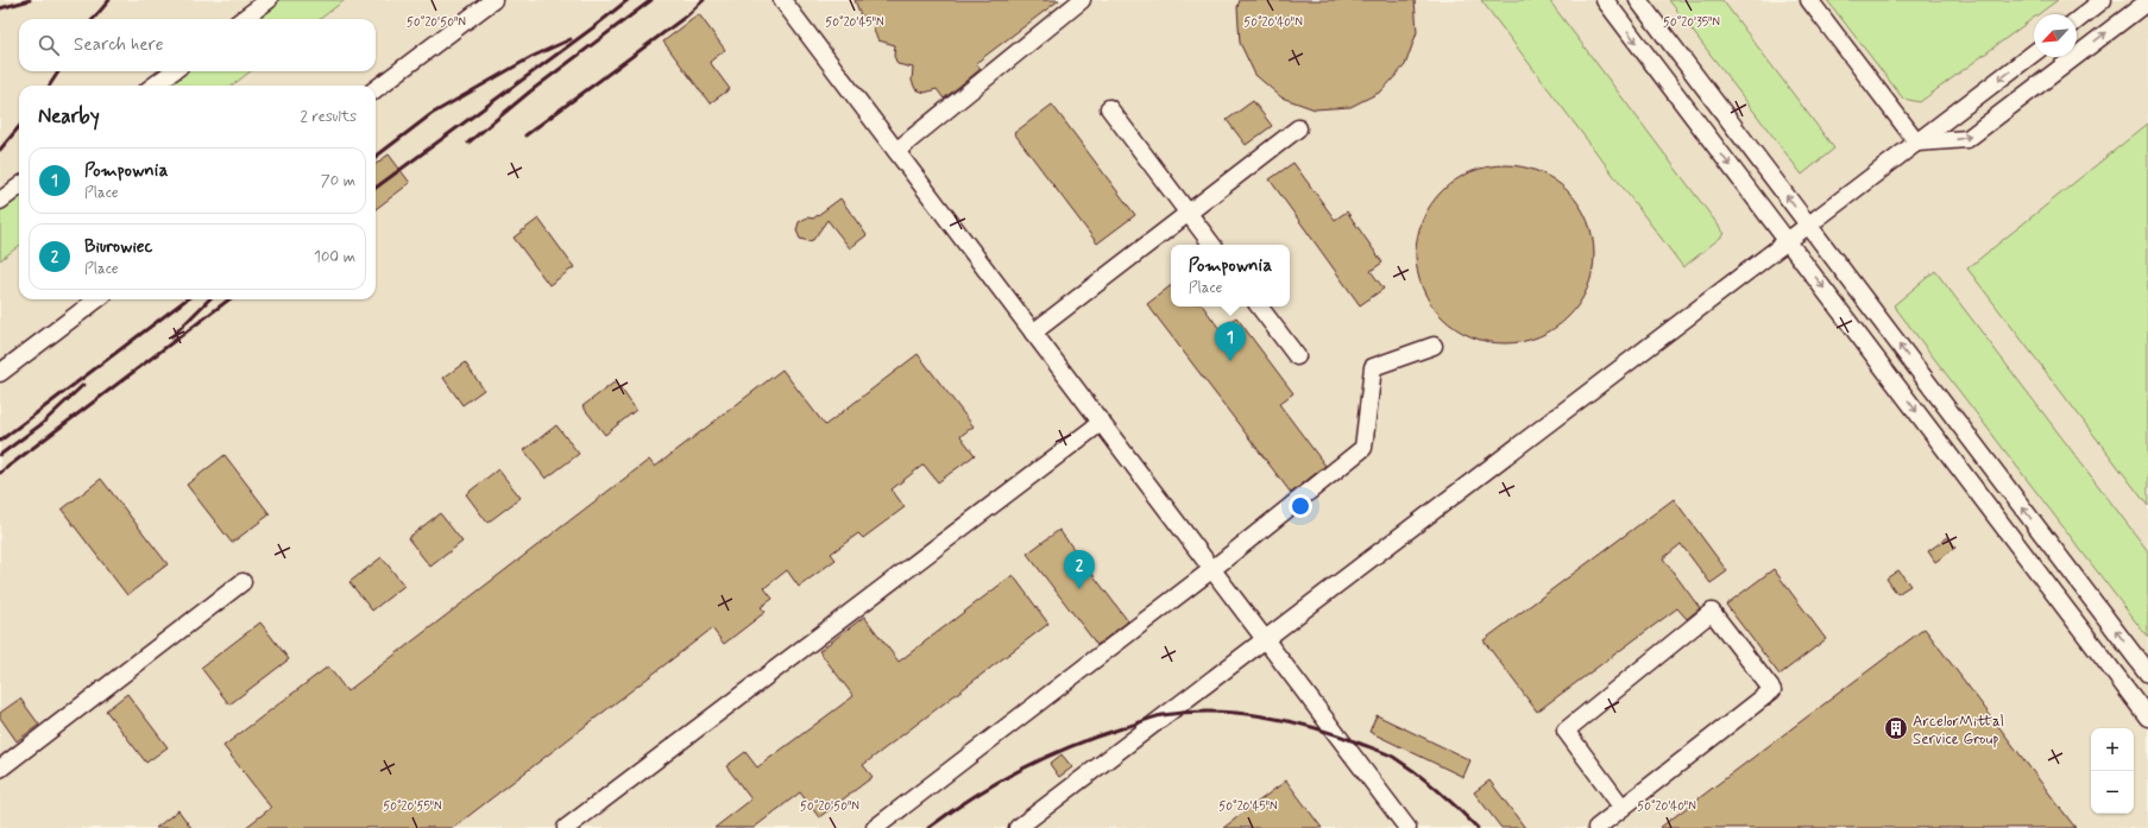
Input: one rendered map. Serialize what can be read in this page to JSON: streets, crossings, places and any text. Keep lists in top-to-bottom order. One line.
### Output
{"places":{"building":["ArcelorMittal Service Group"]},"north":"bottom left","page":{"search":"Search here","heading":["Nearby","2 results"],"list":[{"mark":"1","name":"Pompownia","note":"Place","value":"70 m"},{"mark":"2","name":"Biurowiec","note":"Place","value":"100 m"}],"popup":["Pompownia","Place"],"pins":["1","2"],"map_buttons":["+","−"]},"coordinates":["50°20'40\"N","50°20'50\"N","50°20'45\"N","50°20'35\"N","50°20'55\"N"]}
